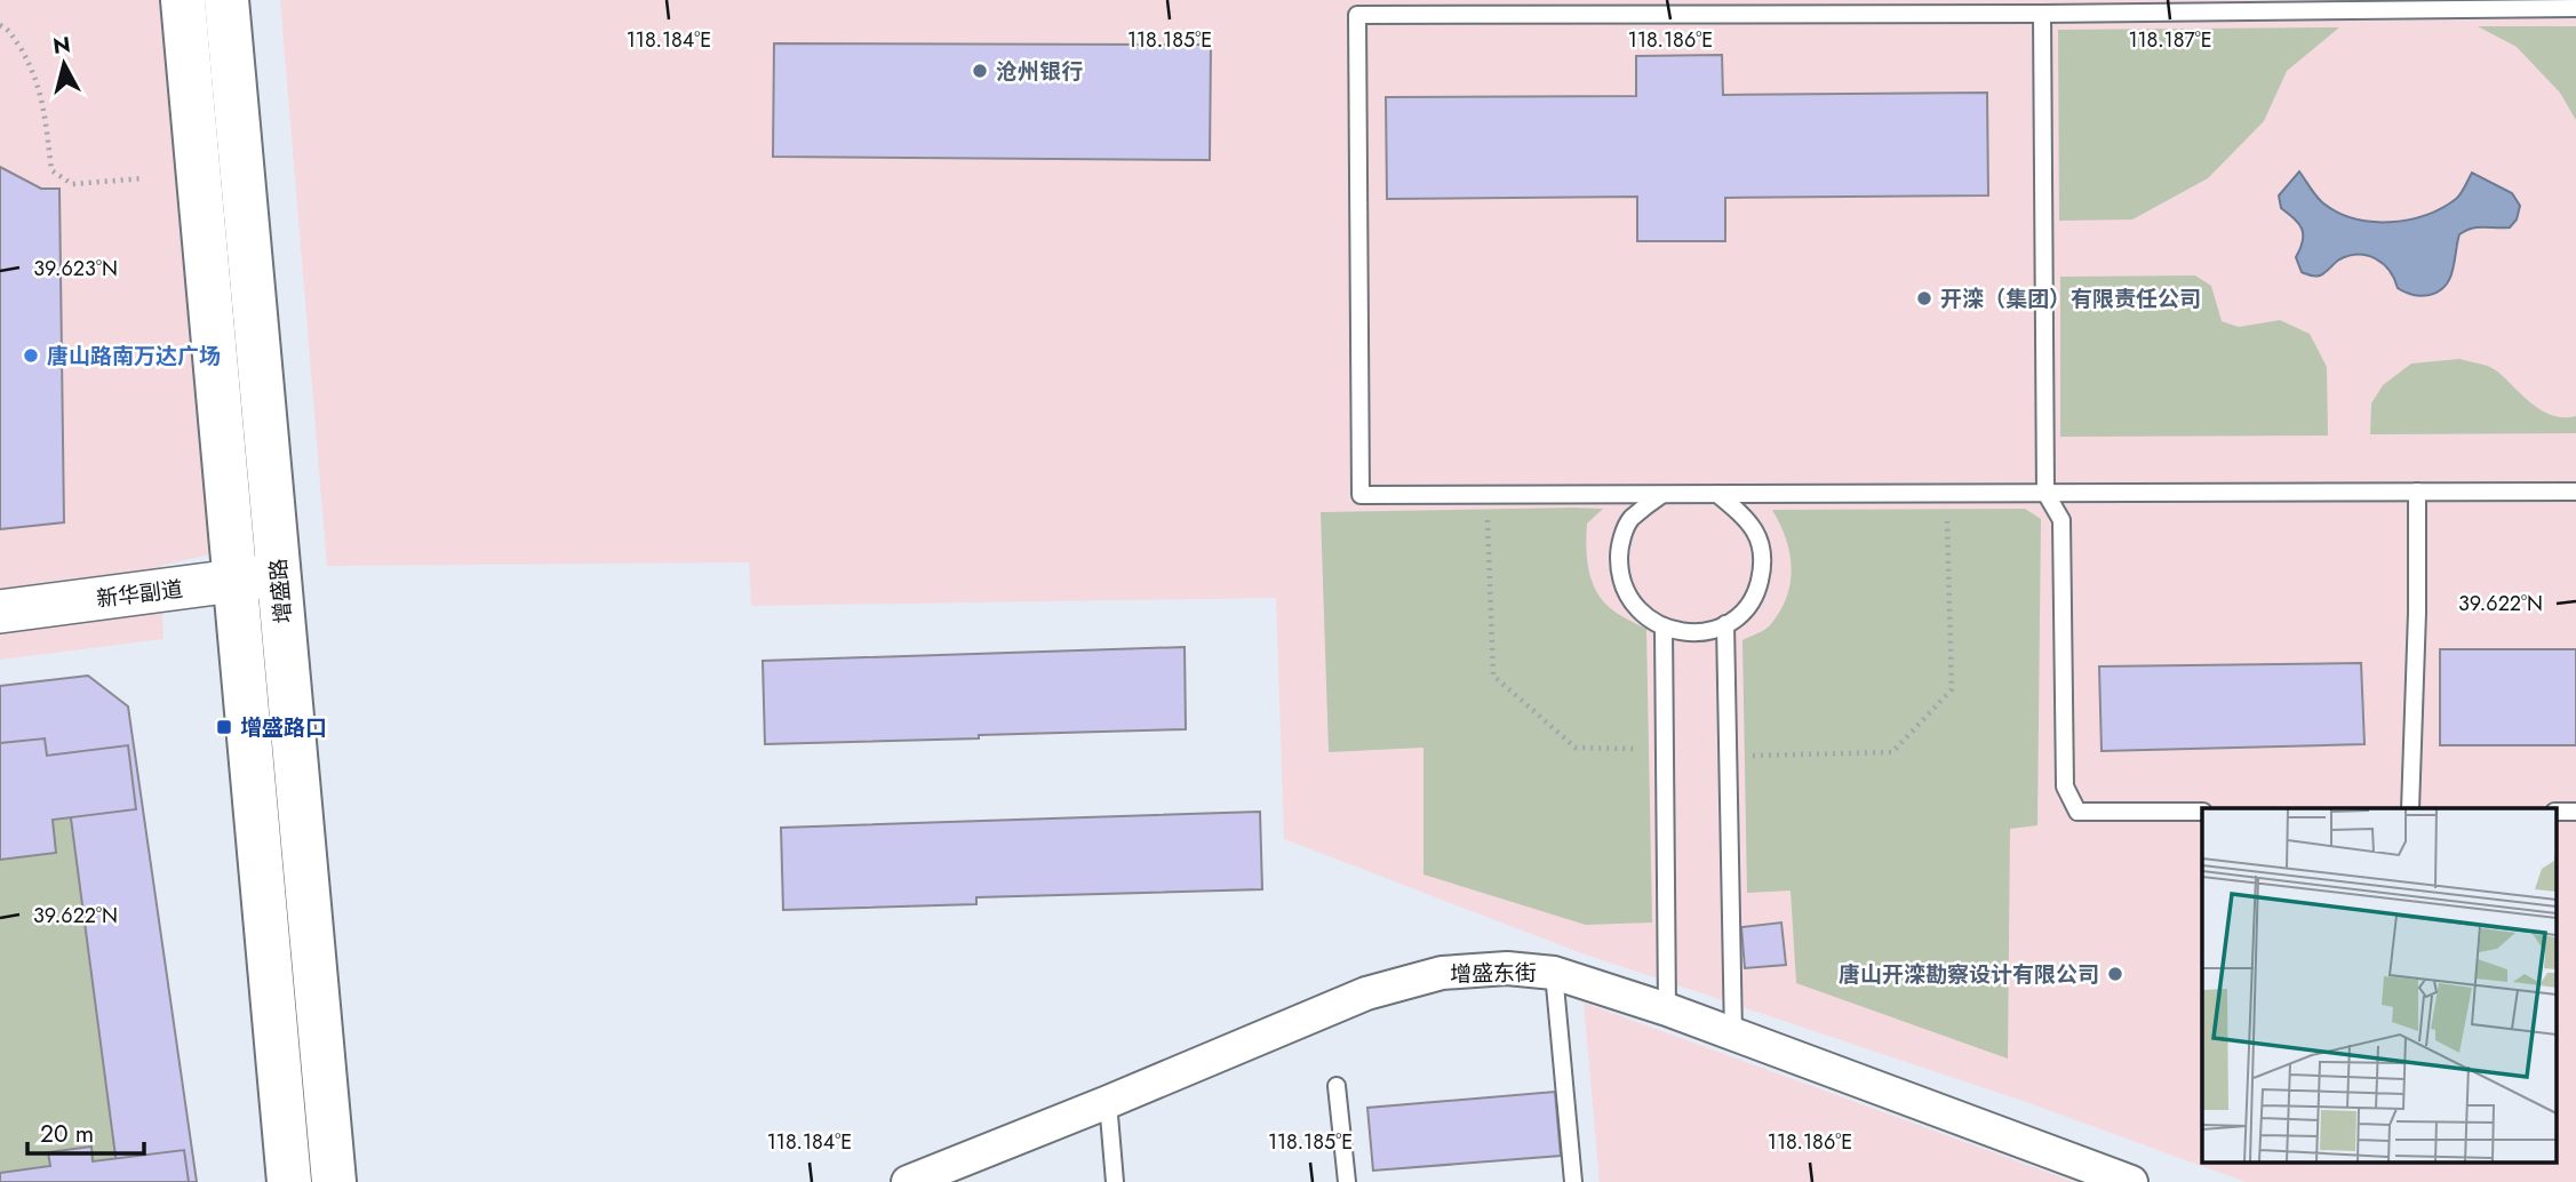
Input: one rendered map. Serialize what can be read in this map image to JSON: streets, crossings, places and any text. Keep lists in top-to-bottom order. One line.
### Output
{"streets":{"main road":["增盛路"],"street":["新华副道","增盛东街"]},"crossings":[["增盛路","新华副道"]],"places":{"other":["沧州银行","开滦（集团）有限责任公司","唐山路南万达广场","唐山开滦勘察设计有限公司"],"transit":["增盛路口"]},"scale_bar":"20 m","north":"top","coordinates":["118.184°E","118.185°E","118.186°E","118.187°E","39.623°N","39.622°N"]}
